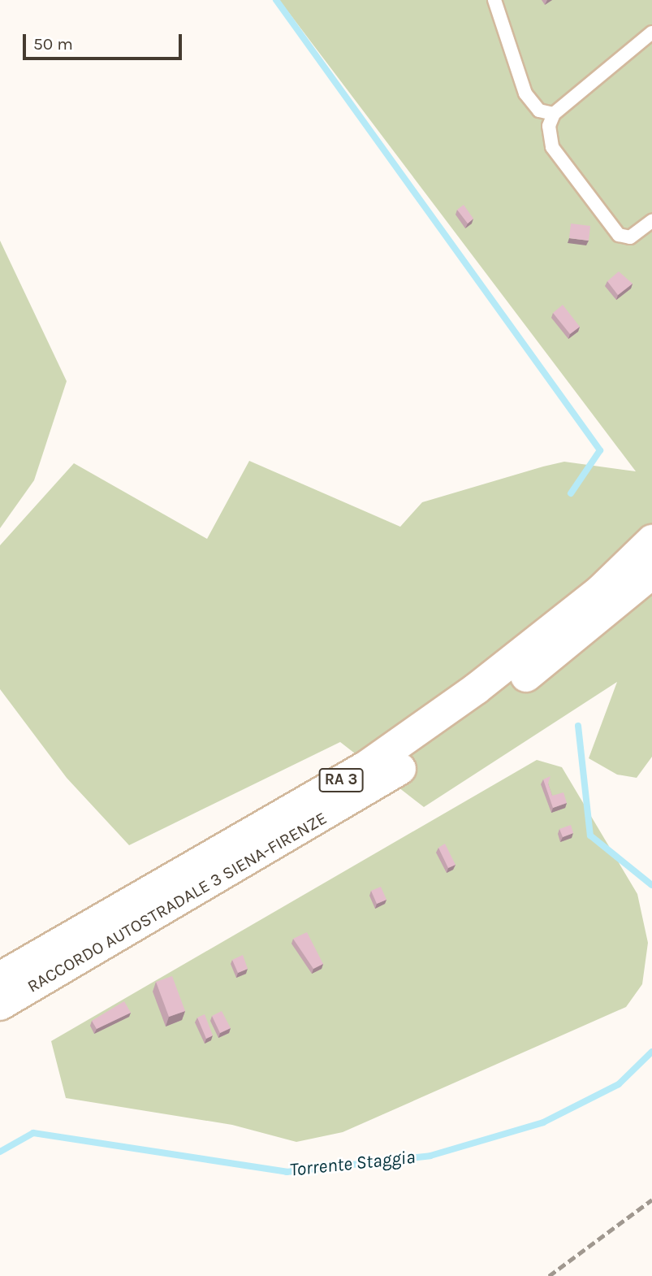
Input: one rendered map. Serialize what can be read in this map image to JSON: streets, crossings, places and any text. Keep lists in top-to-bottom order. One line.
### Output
{"streets":{"highway":["RA 3","RACCORDO AUTOSTRADALE 3 SIENA-FIRENZE"]},"water":["Torrente Staggia"],"scale_bar":"50 m"}
